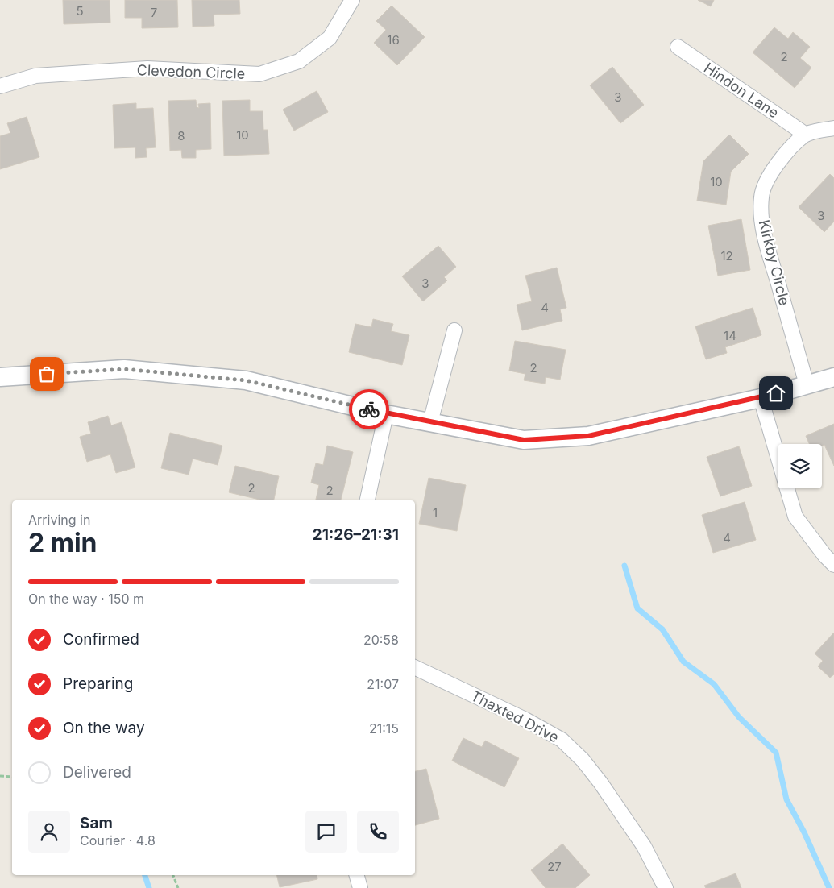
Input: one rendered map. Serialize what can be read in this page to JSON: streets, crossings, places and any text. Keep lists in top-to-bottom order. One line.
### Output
{"streets":{"street":["Clevedon Circle","Hindon Lane","Kirkby Circle","Thaxted Drive"]},"crossings":[["Hindon Lane","Kirkby Circle"]],"house_numbers":["5","7","16","2","3","10","8","10","3","12","3","4","14","2","2","2","1","4","27"],"page":{"heading":["2 min","Arriving in","21:26–21:31"],"panel":["Sam","Courier · 4.8"],"bar":"On the way · 150 m","list":[["Confirmed","20:58"],["Preparing","21:07"],["On the way","21:15"],"Delivered"]}}
